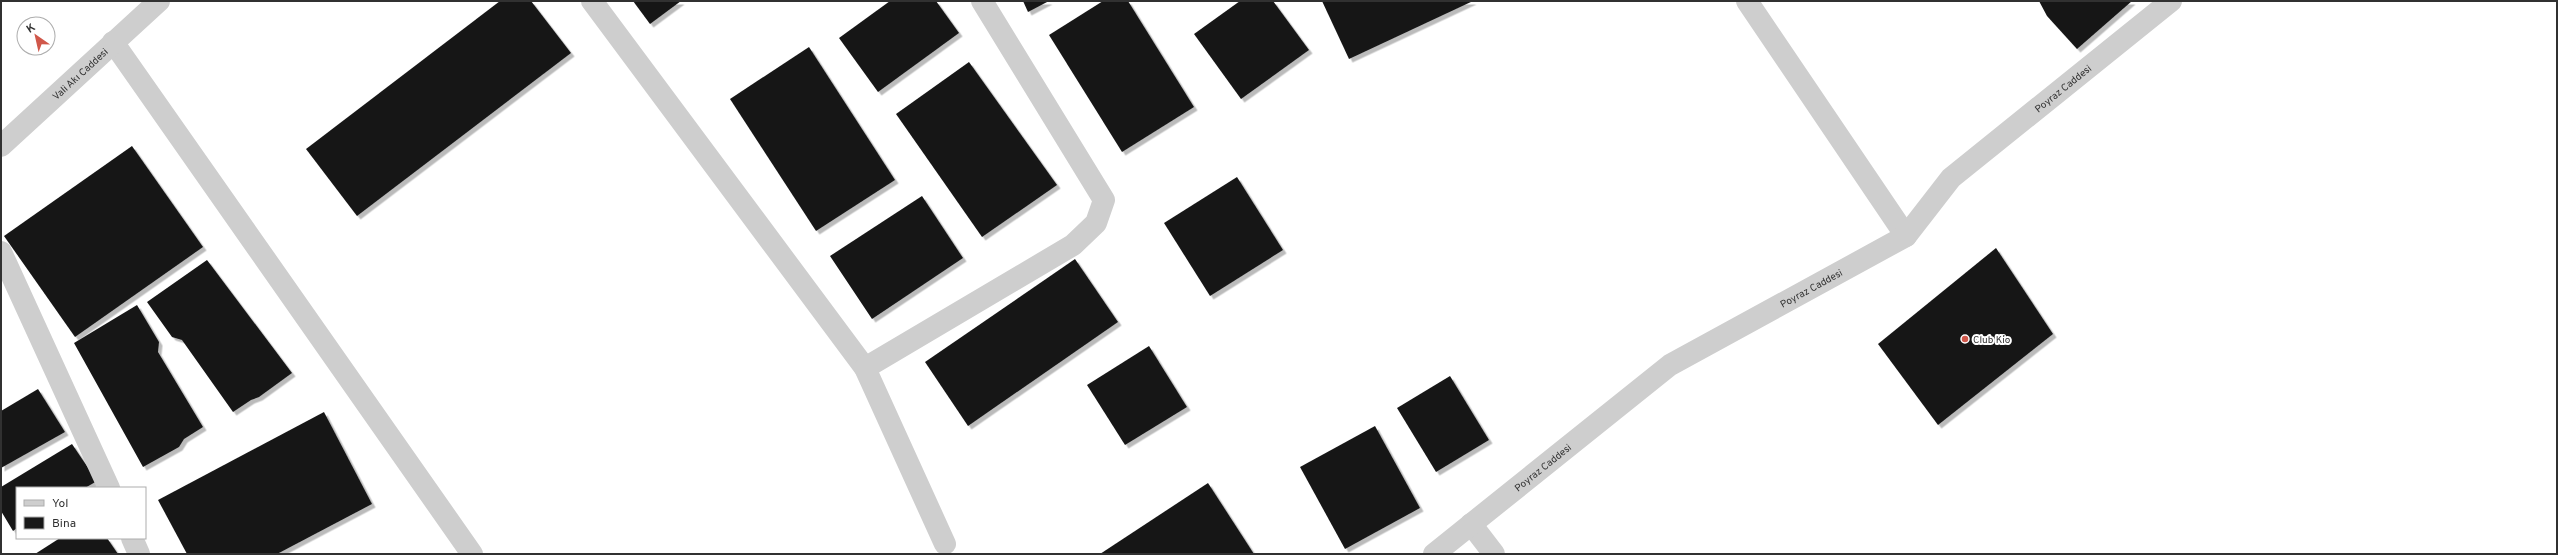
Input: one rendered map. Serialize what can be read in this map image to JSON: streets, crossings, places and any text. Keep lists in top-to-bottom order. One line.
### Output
{"streets":{"street":["Vali Akı Caddesi","Poyraz Caddesi"]},"places":["Club Kio"],"legend":["Yol","Bina"],"north":"top left"}
